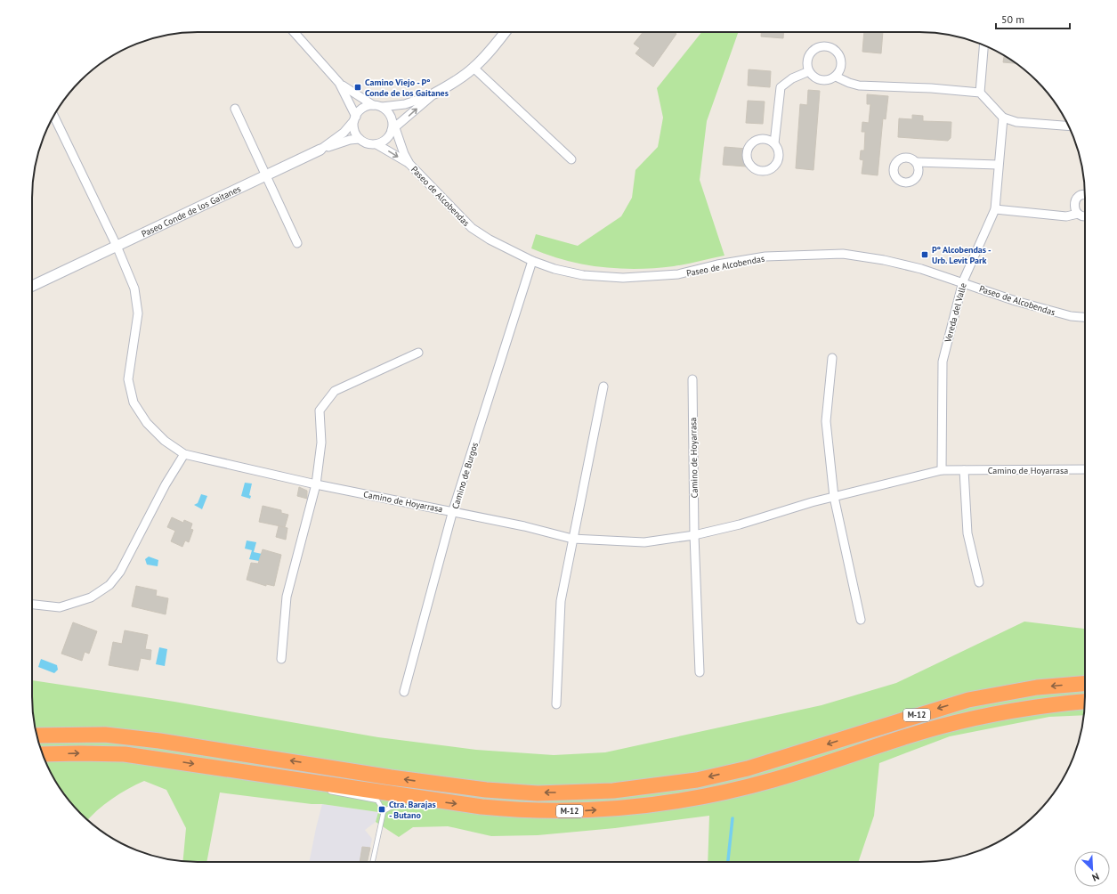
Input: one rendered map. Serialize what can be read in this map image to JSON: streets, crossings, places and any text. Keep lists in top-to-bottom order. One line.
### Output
{"streets":{"highway":["M-12"],"street":["Paseo de Alcobendas","Paseo Conde de los Gaitanes","Vereda del Valle","Camino de Hoyarrasa","Camino de Burgos"]},"crossings":[["Paseo de Alcobendas","Paseo Conde de los Gaitanes"],["Paseo de Alcobendas","Vereda del Valle"],["Paseo de Alcobendas","Camino de Burgos"],["Paseo Conde de los Gaitanes","Camino de Hoyarrasa"],["Vereda del Valle","Camino de Hoyarrasa"],["Camino de Hoyarrasa","Camino de Burgos"]],"places":{"transit":["Camino Viejo - Pº Conde de los Gaitanes","Pº Alcobendas - Urb. Levit Park","Ctra. Barajas - Butano"]},"scale_bar":"50 m","north":"bottom right"}
